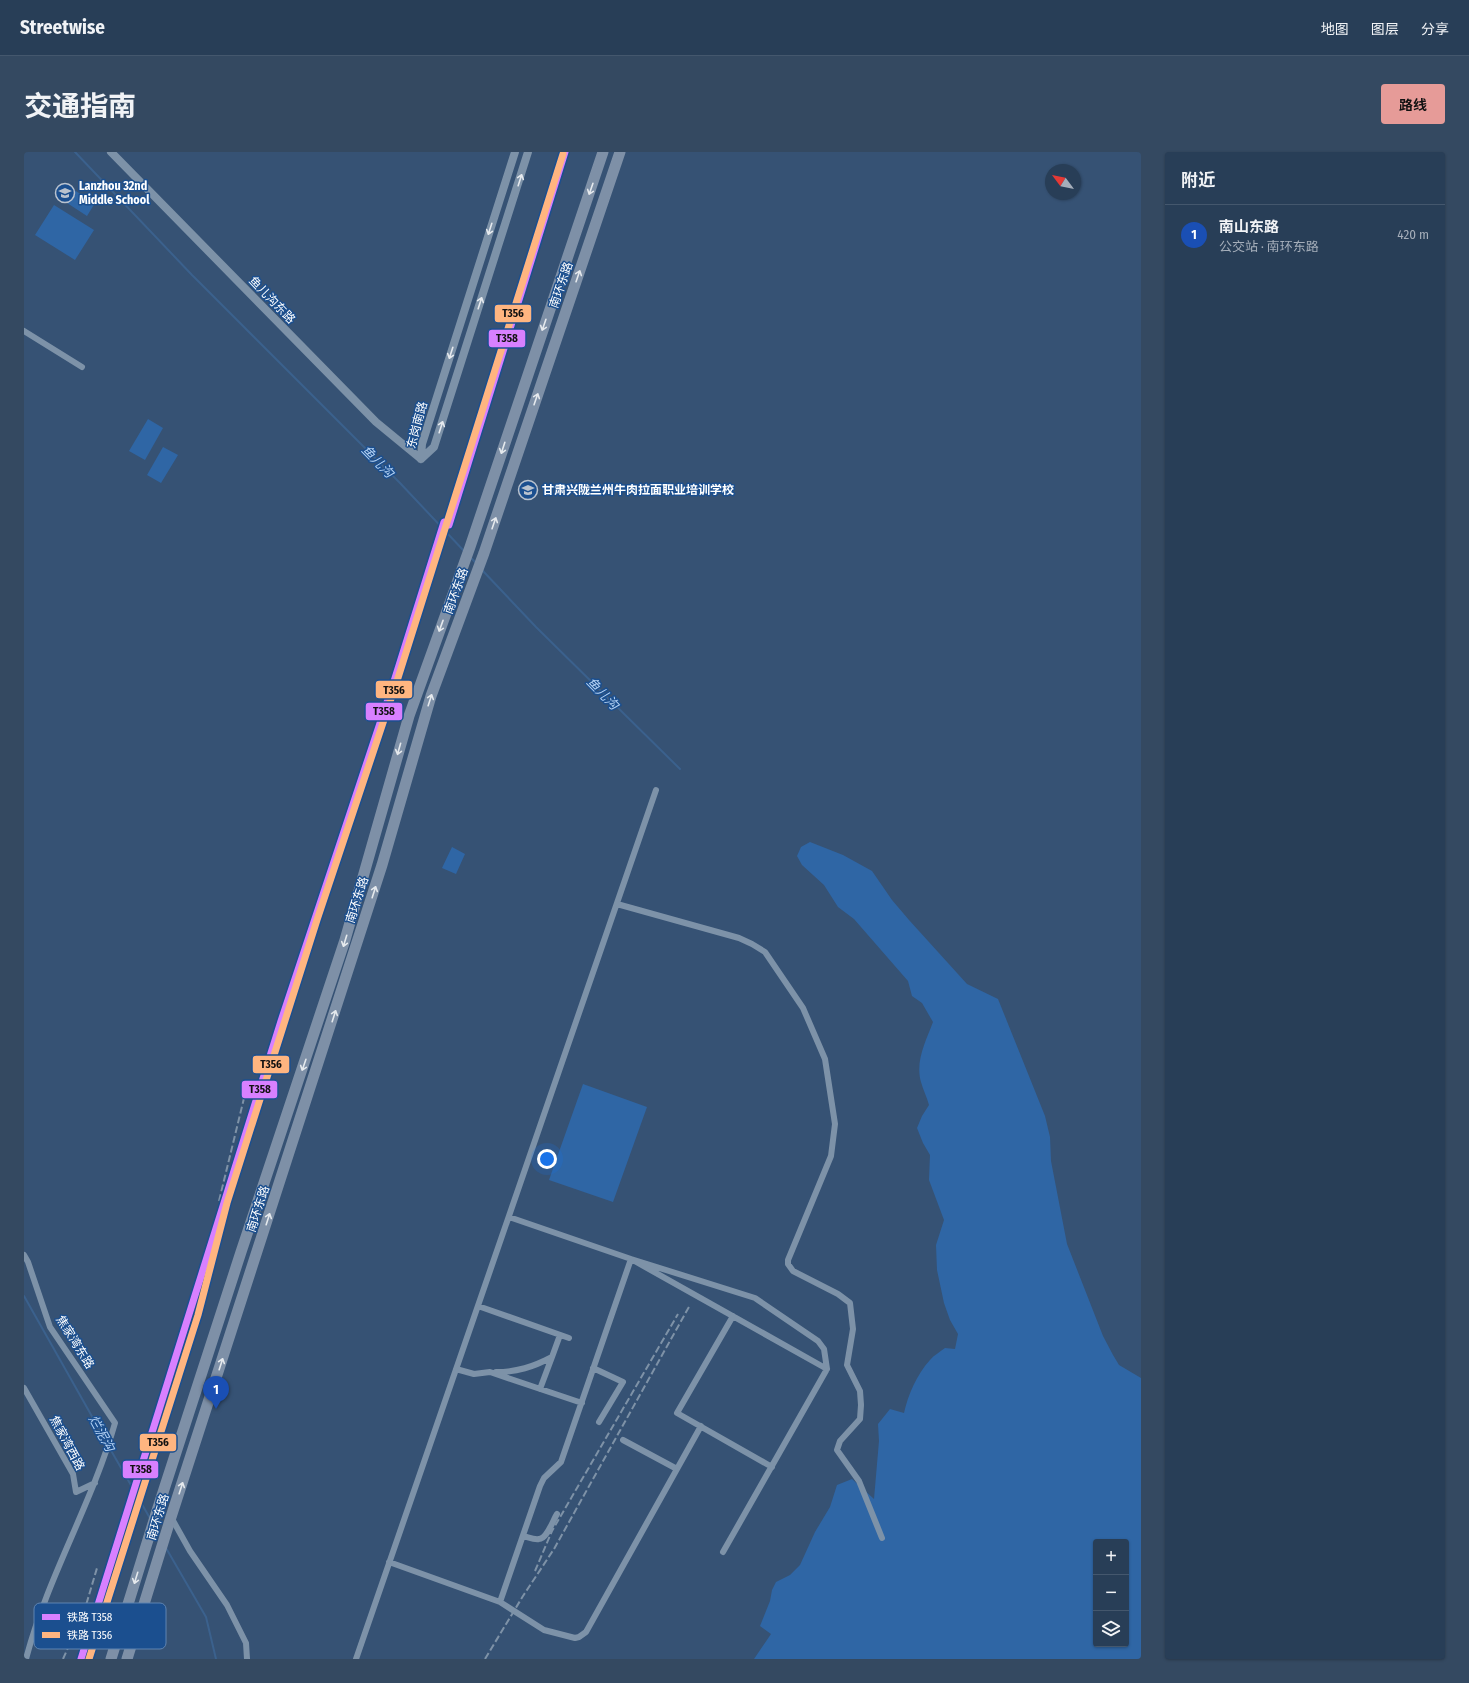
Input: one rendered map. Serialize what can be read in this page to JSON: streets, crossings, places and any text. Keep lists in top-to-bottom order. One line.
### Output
{"streets":{"highway":["南环东路"],"street":["鱼儿沟东路","东岗南路","焦家湾东路","焦家湾西路"]},"crossings":[["鱼儿沟东路","东岗南路"],["焦家湾东路","焦家湾西路"]],"water":["鱼儿沟","烂泥沟"],"places":{"school or university":["Lanzhou 32nd Middle School","甘肃兴陇兰州牛肉拉面职业培训学校"]},"lines":["rail line T358","rail line T356"],"legend":["铁路 T358","铁路 T356"],"north":"top left","page":{"header":"Streetwise","nav":["地图","图层","分享"],"title":"交通指南","buttons":"路线","heading":"附近","list":[{"mark":"1","name":"南山东路","note":"公交站 · 南环东路","value":"420 m"}],"pins":"1","map_buttons":["+","−"]}}
